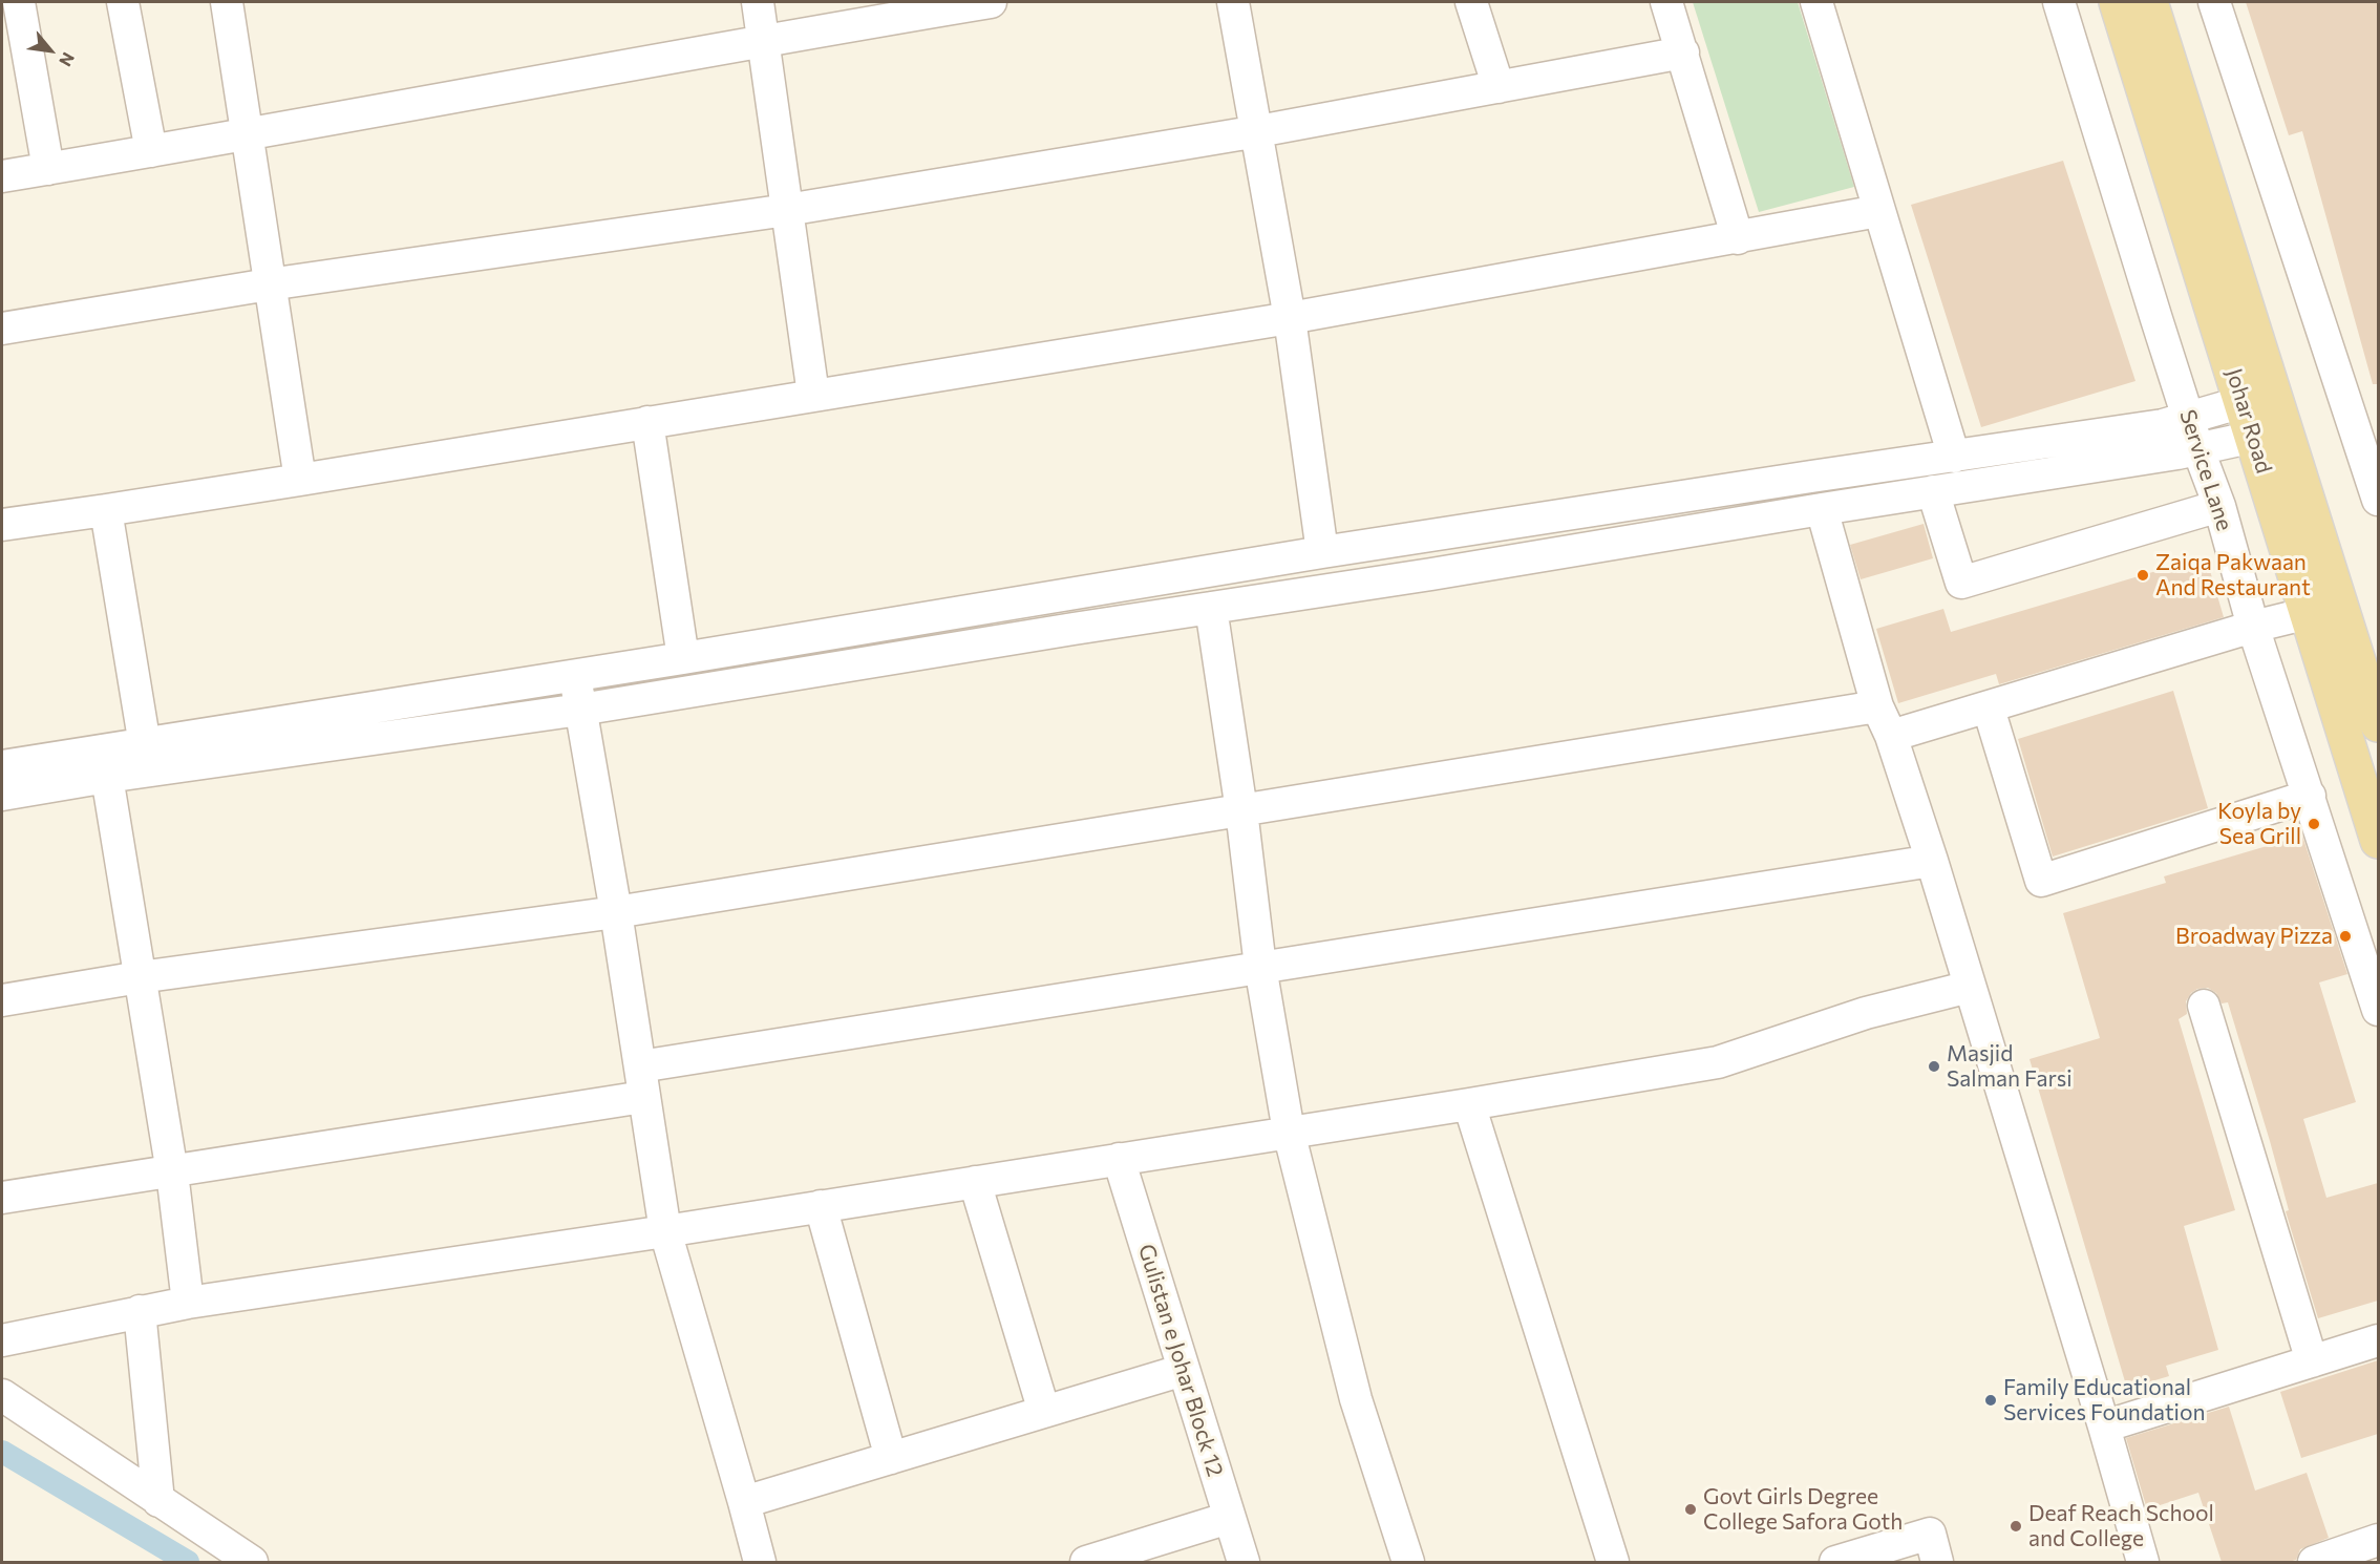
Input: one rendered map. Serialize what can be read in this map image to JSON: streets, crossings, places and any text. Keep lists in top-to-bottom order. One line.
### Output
{"streets":{"main road":["Johar Road"],"street":["Service Lane","Gulistan e Johar Block 12"]},"places":["Zaiqa Pakwaan And Restaurant","Koyla by Sea Grill","Broadway Pizza","Masjid Salman Farsi","Family Educational Services Foundation","Govt Girls Degree College Safora Goth","Deaf Reach School and College"],"north":"bottom right"}
